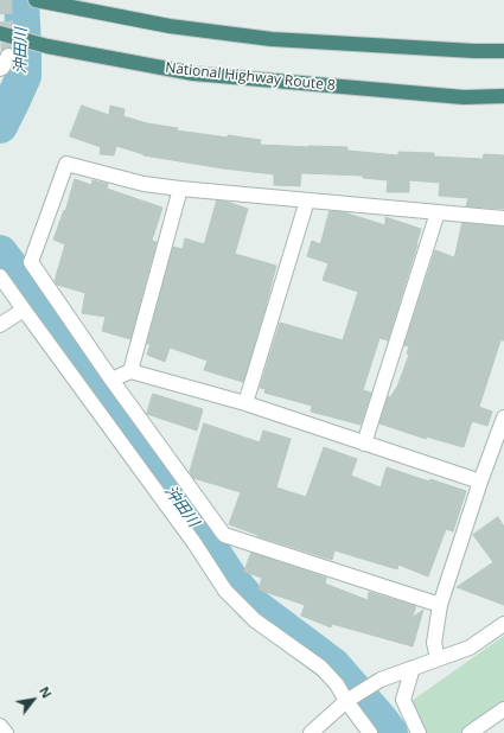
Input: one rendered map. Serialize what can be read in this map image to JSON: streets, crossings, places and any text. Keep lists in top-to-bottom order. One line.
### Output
{"streets":{"highway":["National Highway Route 8"]},"water":["沖田川"],"north":"top right"}
